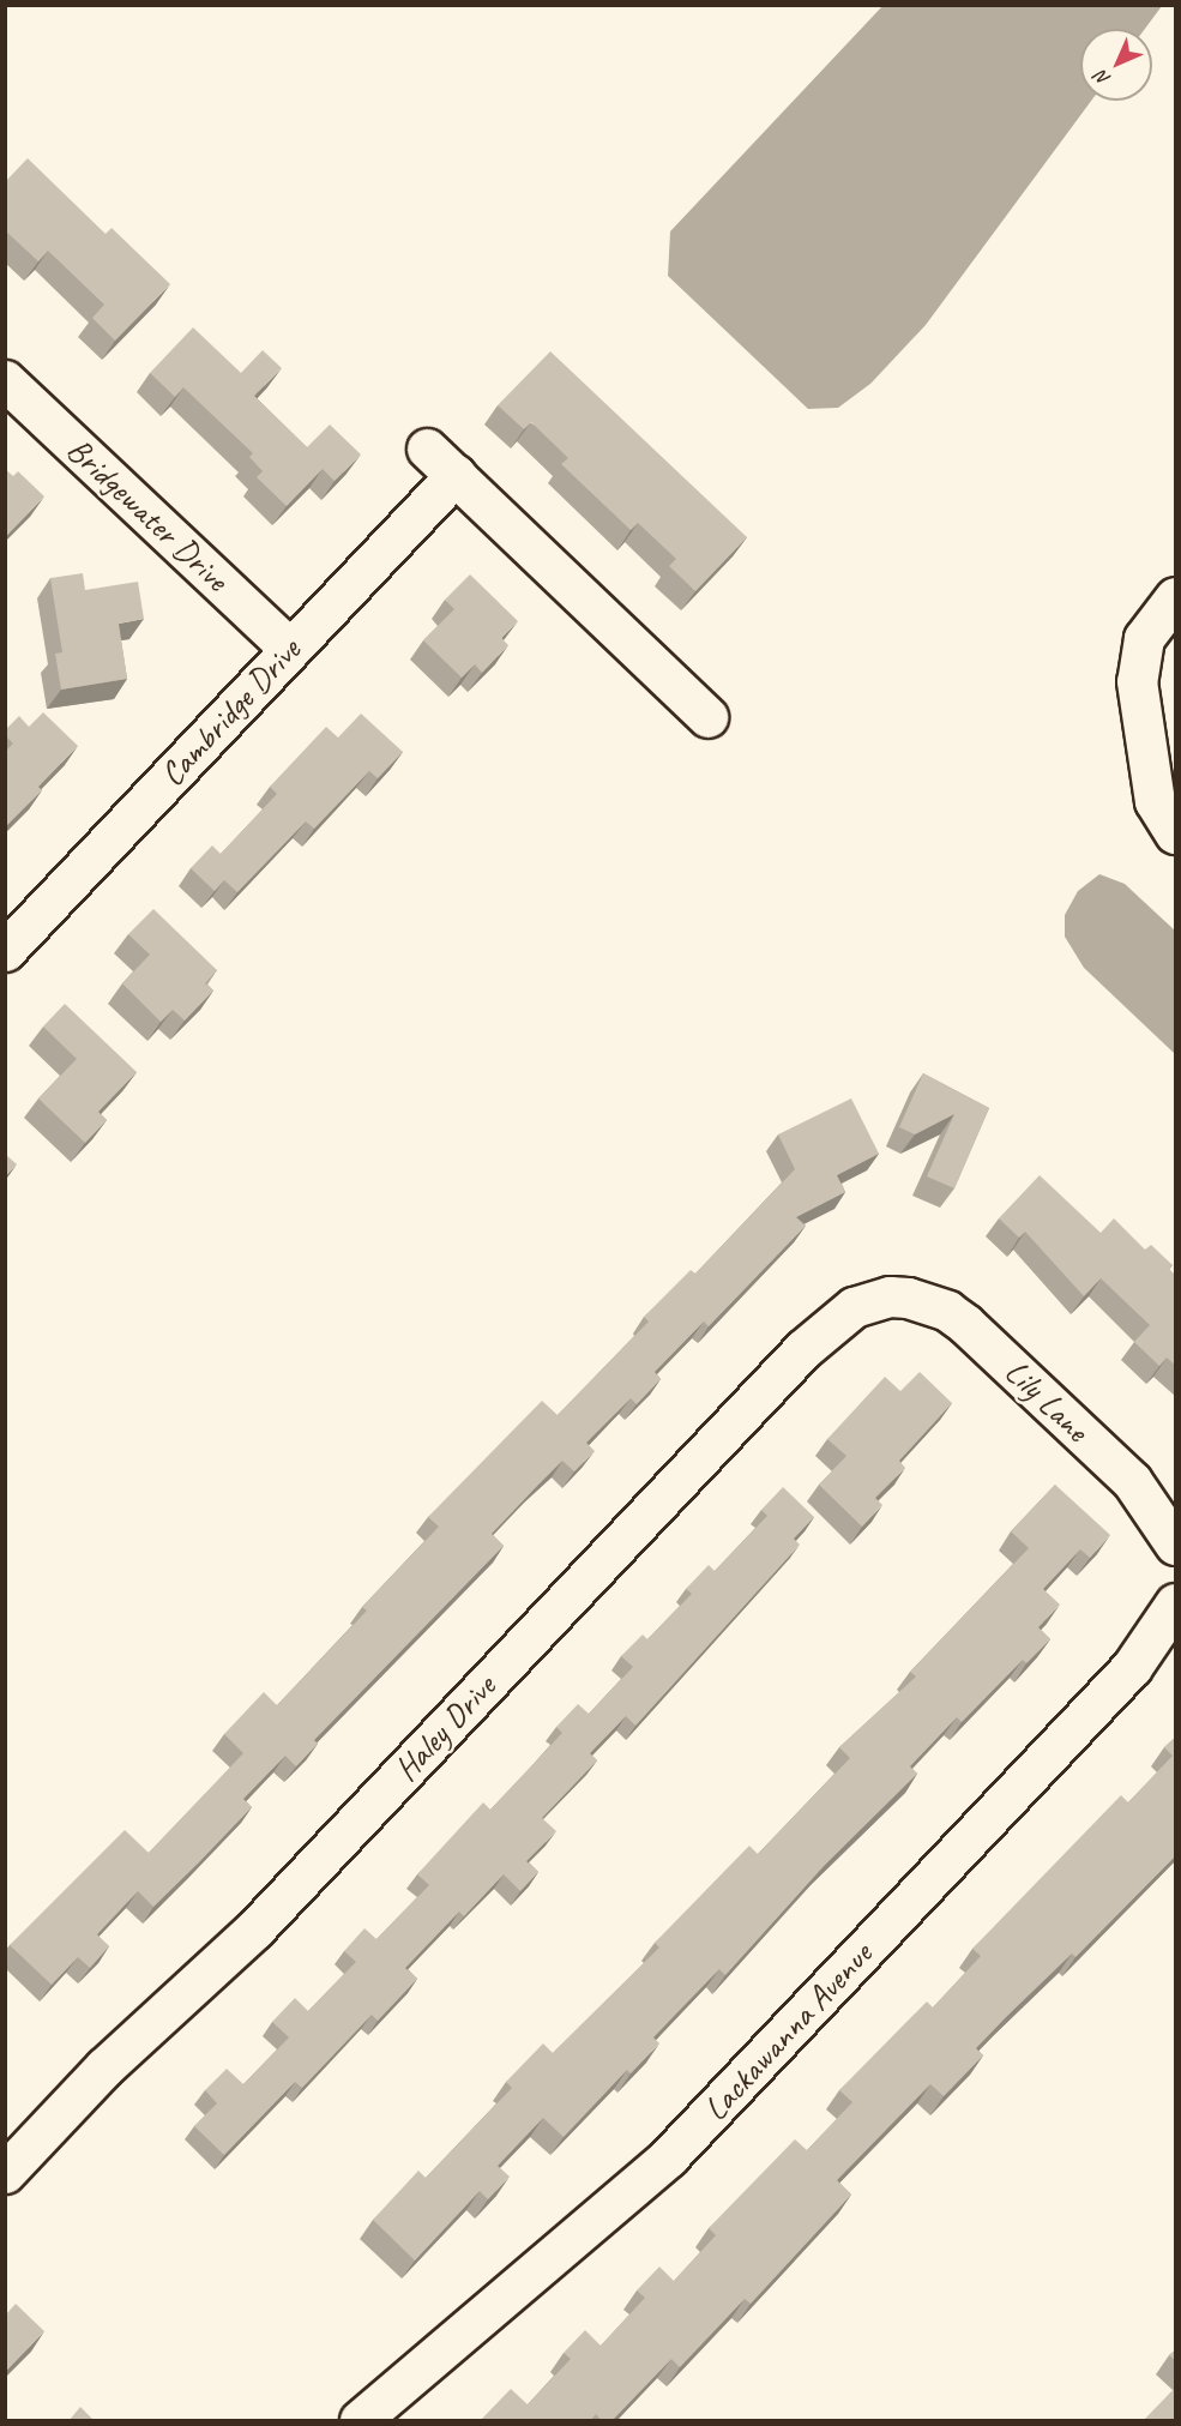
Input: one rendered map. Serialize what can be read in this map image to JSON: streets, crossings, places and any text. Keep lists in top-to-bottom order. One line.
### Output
{"streets":{"street":["Bridgewater Drive","Cambridge Drive","Lily Lane","Haley Drive","Lackawanna Avenue"]},"crossings":[["Bridgewater Drive","Cambridge Drive"],["Lily Lane","Haley Drive"]],"north":"bottom left"}
